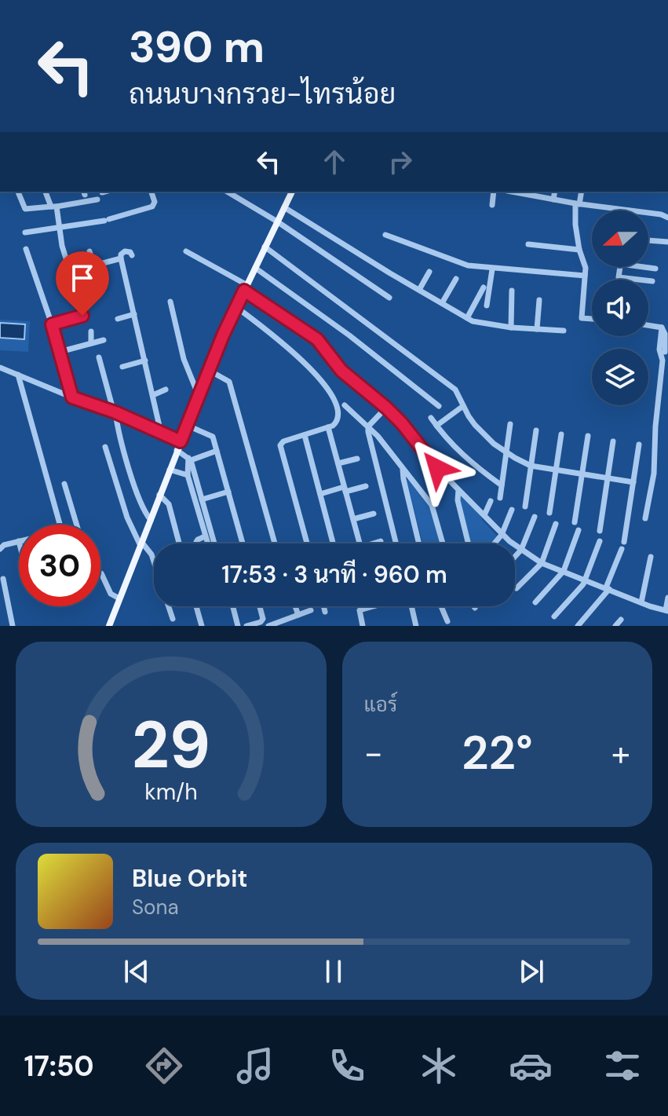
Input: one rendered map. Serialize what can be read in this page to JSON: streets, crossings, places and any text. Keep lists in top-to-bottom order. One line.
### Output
{"north":"left","page":{"turn":["390 m","ถนนบางกรวย-ไทรน้อย"],"limit":"30","trip":"17:53 · 3 นาที · 960 m","tile":"แอร์","heat":["−","22°","+"],"song":["Blue Orbit","Sona"],"tabs":"17:50","gauge":["29","km/h"]}}
